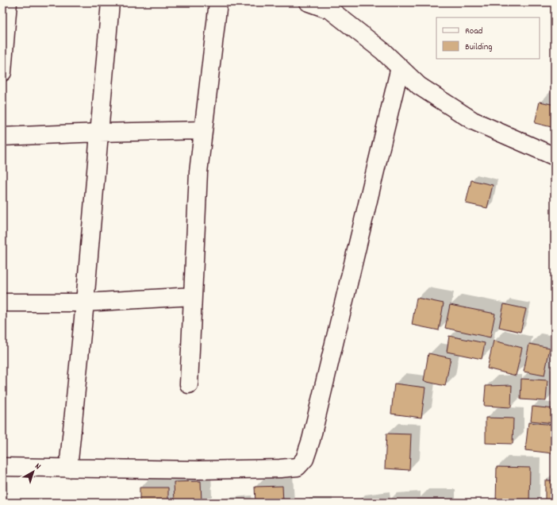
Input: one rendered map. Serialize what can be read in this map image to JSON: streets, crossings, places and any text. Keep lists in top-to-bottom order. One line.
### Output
{"legend":["Road","Building"],"north":"top right"}
